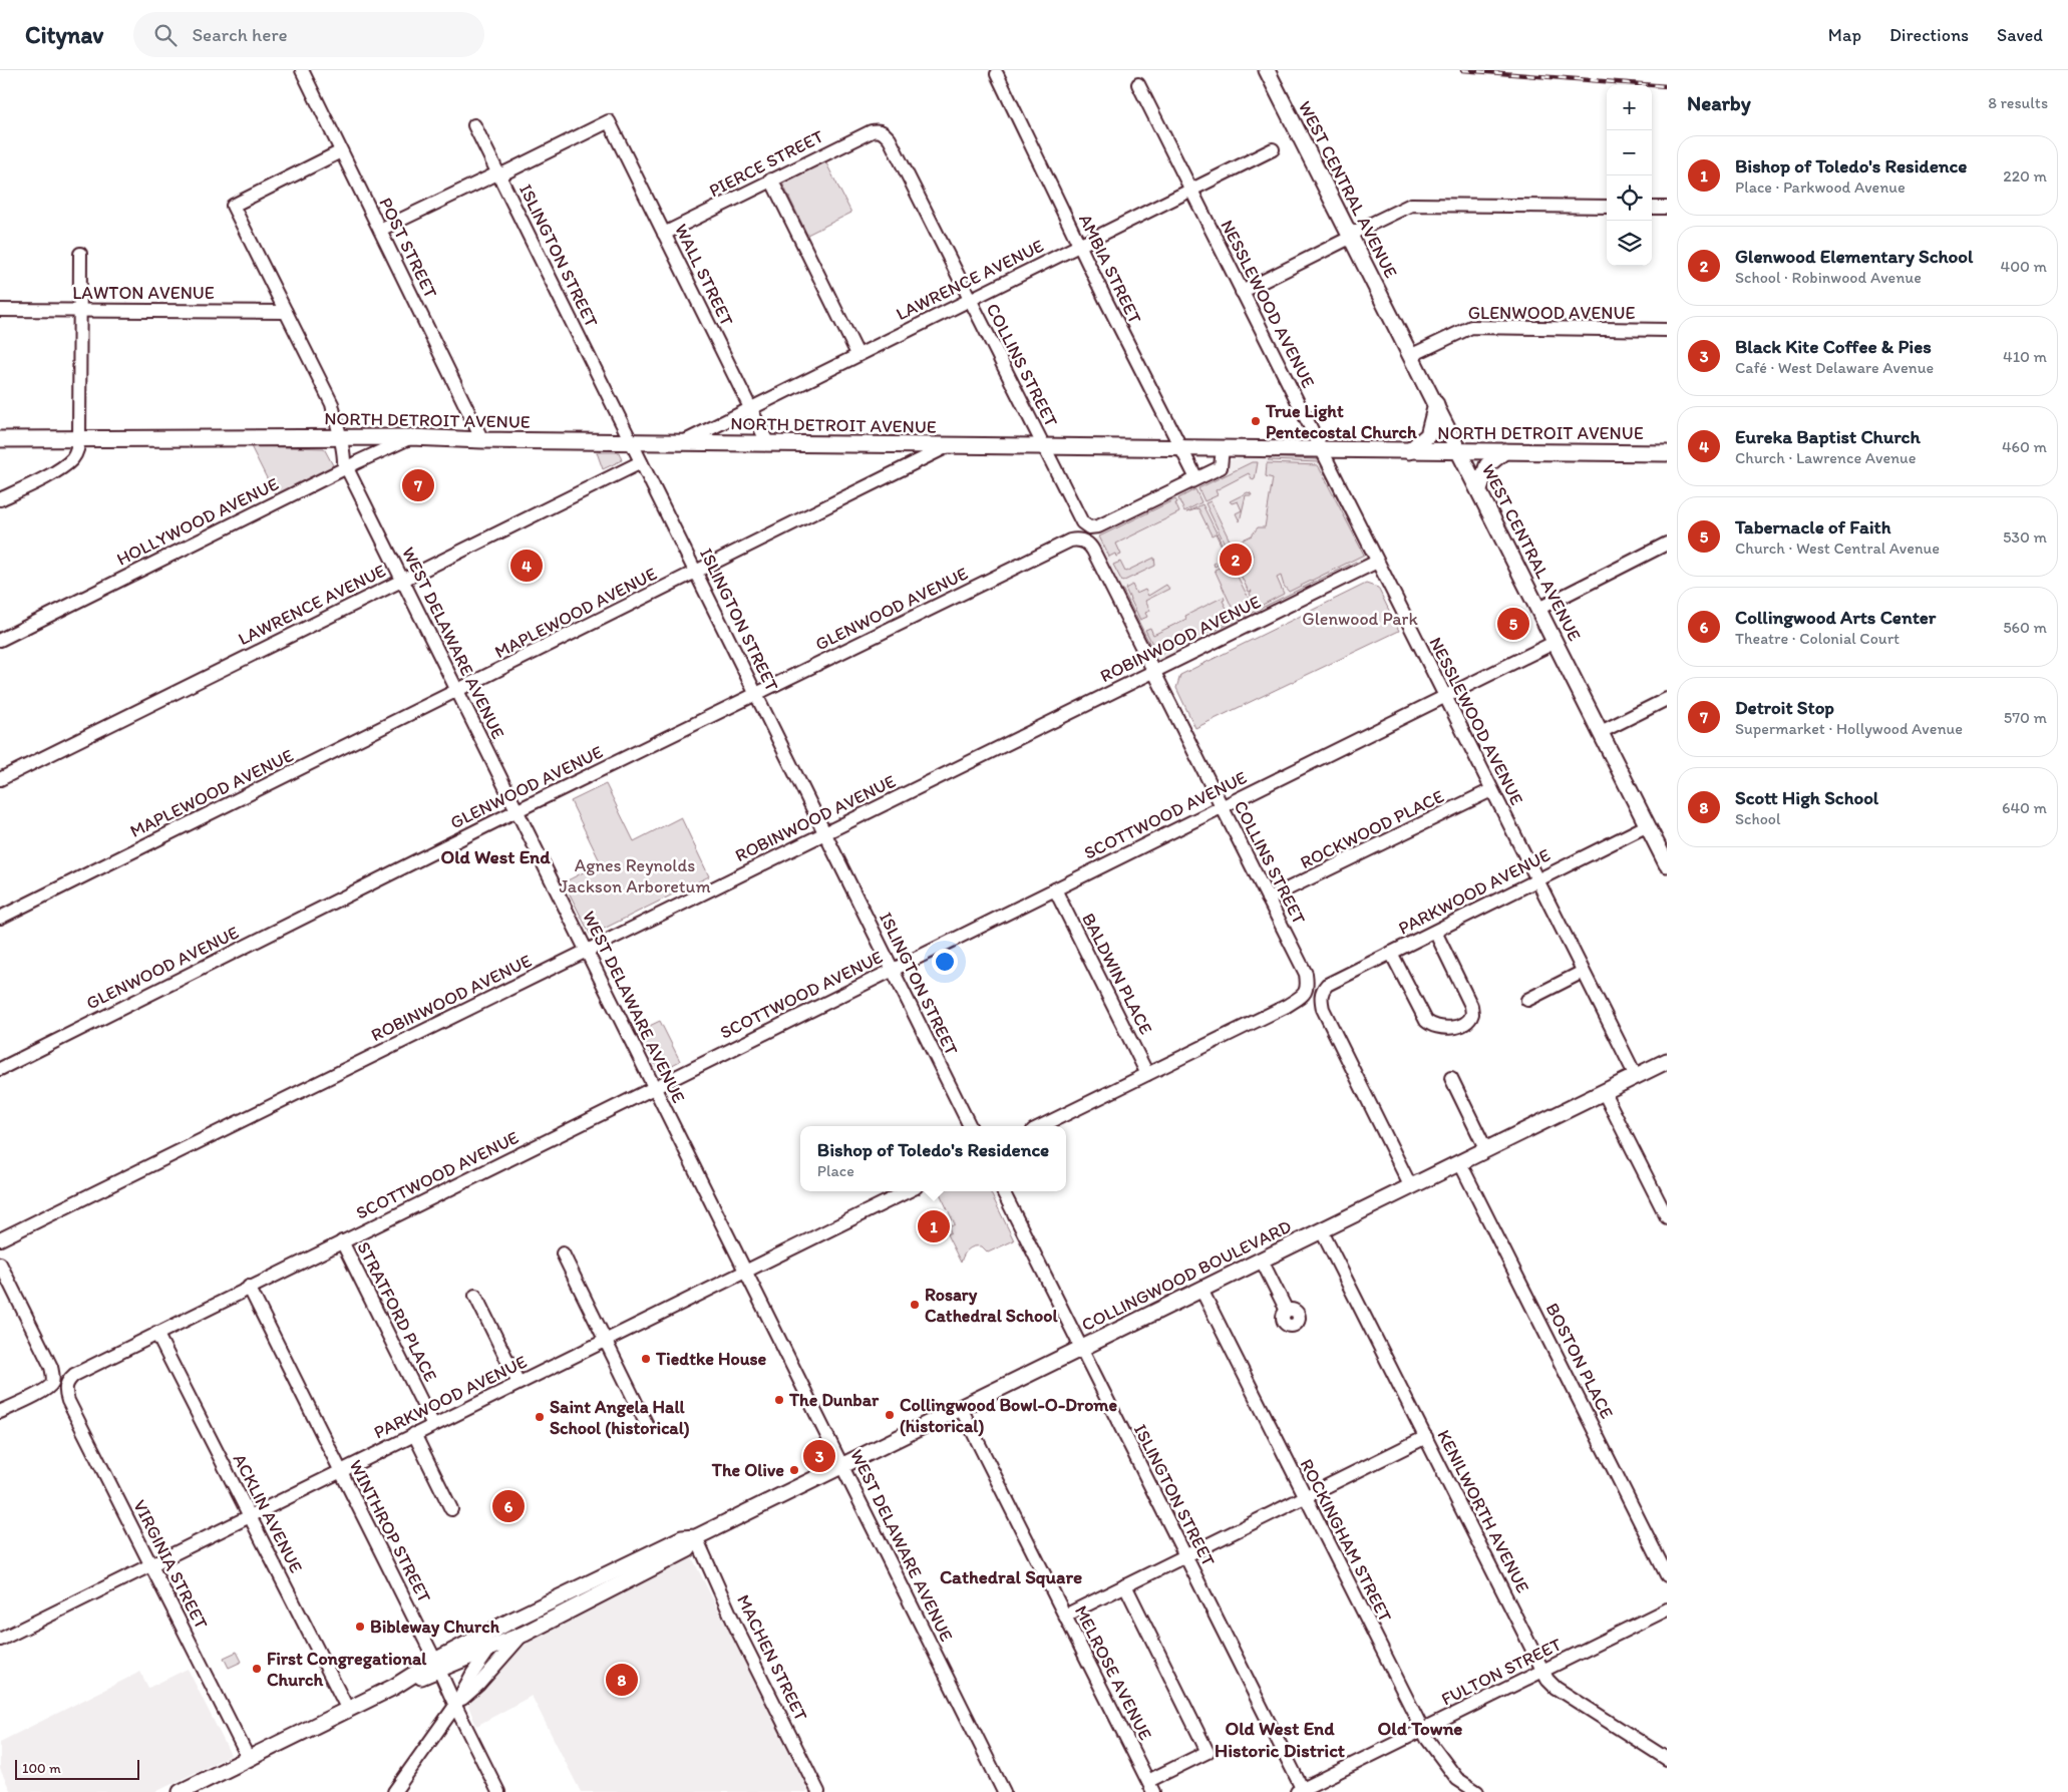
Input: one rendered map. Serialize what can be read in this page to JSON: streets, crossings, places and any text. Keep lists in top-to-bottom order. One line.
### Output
{"streets":{"main road":["WEST CENTRAL AVENUE","NORTH DETROIT AVENUE","COLLINGWOOD BOULEVARD"],"street":["PIERCE STREET","POST STREET","ISLINGTON STREET","AMBIA STREET","WALL STREET","LAWRENCE AVENUE","LAWTON AVENUE","NESSLEWOOD AVENUE","GLENWOOD AVENUE","COLLINS STREET","HOLLYWOOD AVENUE","MAPLEWOOD AVENUE","ROBINWOOD AVENUE","WEST DELAWARE AVENUE","SCOTTWOOD AVENUE","ROCKWOOD PLACE","PARKWOOD AVENUE","BALDWIN PLACE","STRATFORD PLACE","BOSTON PLACE","KENILWORTH AVENUE","ACKLIN AVENUE","WINTHROP STREET","ROCKINGHAM STREET","VIRGINIA STREET","MACHEN STREET","FULTON STREET","MELROSE AVENUE"]},"crossings":[["PIERCE STREET","WALL STREET"],["PIERCE STREET","COLLINS STREET"],["WEST CENTRAL AVENUE","GLENWOOD AVENUE"],["WEST CENTRAL AVENUE","NORTH DETROIT AVENUE"],["WEST CENTRAL AVENUE","SCOTTWOOD AVENUE"],["WEST CENTRAL AVENUE","PARKWOOD AVENUE"],["POST STREET","NORTH DETROIT AVENUE"],["POST STREET","WEST DELAWARE AVENUE"],["ISLINGTON STREET","WALL STREET"],["ISLINGTON STREET","LAWRENCE AVENUE"],["ISLINGTON STREET","GLENWOOD AVENUE"],["ISLINGTON STREET","NORTH DETROIT AVENUE"],["ISLINGTON STREET","MAPLEWOOD AVENUE"],["ISLINGTON STREET","ROBINWOOD AVENUE"],["ISLINGTON STREET","SCOTTWOOD AVENUE"],["ISLINGTON STREET","COLLINGWOOD BOULEVARD"],["ISLINGTON STREET","FULTON STREET"],["AMBIA STREET","LAWRENCE AVENUE"],["AMBIA STREET","COLLINS STREET"],["AMBIA STREET","NORTH DETROIT AVENUE"],["WALL STREET","LAWRENCE AVENUE"],["WALL STREET","NORTH DETROIT AVENUE"],["LAWRENCE AVENUE","NESSLEWOOD AVENUE"],["LAWRENCE AVENUE","COLLINS STREET"],["LAWRENCE AVENUE","NORTH DETROIT AVENUE"],["LAWRENCE AVENUE","WEST DELAWARE AVENUE"],["LAWTON AVENUE","WEST DELAWARE AVENUE"],["NESSLEWOOD AVENUE","NORTH DETROIT AVENUE"],["NESSLEWOOD AVENUE","ROBINWOOD AVENUE"],["NESSLEWOOD AVENUE","SCOTTWOOD AVENUE"],["NESSLEWOOD AVENUE","ROCKWOOD PLACE"],["NESSLEWOOD AVENUE","PARKWOOD AVENUE"],["NESSLEWOOD AVENUE","COLLINGWOOD BOULEVARD"],["GLENWOOD AVENUE","COLLINS STREET"],["GLENWOOD AVENUE","WEST DELAWARE AVENUE"],["COLLINS STREET","NORTH DETROIT AVENUE"],["COLLINS STREET","ROBINWOOD AVENUE"],["COLLINS STREET","SCOTTWOOD AVENUE"],["COLLINS STREET","ROCKWOOD PLACE"],["COLLINS STREET","BALDWIN PLACE"],["NORTH DETROIT AVENUE","HOLLYWOOD AVENUE"],["NORTH DETROIT AVENUE","MAPLEWOOD AVENUE"],["NORTH DETROIT AVENUE","WEST DELAWARE AVENUE"],["HOLLYWOOD AVENUE","WEST DELAWARE AVENUE"],["MAPLEWOOD AVENUE","WEST DELAWARE AVENUE"],["ROBINWOOD AVENUE","WEST DELAWARE AVENUE"],["WEST DELAWARE AVENUE","SCOTTWOOD AVENUE"],["WEST DELAWARE AVENUE","PARKWOOD AVENUE"],["WEST DELAWARE AVENUE","COLLINGWOOD BOULEVARD"],["SCOTTWOOD AVENUE","BALDWIN PLACE"],["SCOTTWOOD AVENUE","STRATFORD PLACE"],["SCOTTWOOD AVENUE","ACKLIN AVENUE"],["SCOTTWOOD AVENUE","WINTHROP STREET"],["SCOTTWOOD AVENUE","VIRGINIA STREET"],["PARKWOOD AVENUE","COLLINGWOOD BOULEVARD"],["PARKWOOD AVENUE","STRATFORD PLACE"],["PARKWOOD AVENUE","ACKLIN AVENUE"],["PARKWOOD AVENUE","WINTHROP STREET"],["PARKWOOD AVENUE","VIRGINIA STREET"],["COLLINGWOOD BOULEVARD","BOSTON PLACE"],["COLLINGWOOD BOULEVARD","KENILWORTH AVENUE"],["COLLINGWOOD BOULEVARD","ACKLIN AVENUE"],["COLLINGWOOD BOULEVARD","WINTHROP STREET"],["COLLINGWOOD BOULEVARD","ROCKINGHAM STREET"],["COLLINGWOOD BOULEVARD","VIRGINIA STREET"],["COLLINGWOOD BOULEVARD","MACHEN STREET"],["COLLINGWOOD BOULEVARD","MELROSE AVENUE"],["KENILWORTH AVENUE","FULTON STREET"],["ROCKINGHAM STREET","FULTON STREET"]],"districts":["Old West End","Cathedral Square","Old West End Historic District","Old Towne"],"parks":["Glenwood Park","Agnes Reynolds Jackson Arboretum"],"places":["True Light Pentecostal Church","Rosary Cathedral School","Tiedtke House","The Dunbar","Collingwood Bowl-O-Drome (historical)","Saint Angela Hall School (historical)","The Olive","Bibleway Church","First Congregational Church"],"scale_bar":"100 m","page":{"header":"Citynav","search":"Search here","nav":["Map","Directions","Saved"],"heading":["Nearby","8 results"],"map_buttons":["+","−"],"list":[{"mark":"1","name":"Bishop of Toledo's Residence","note":"Place · Parkwood Avenue","value":"220 m"},{"mark":"2","name":"Glenwood Elementary School","note":"School · Robinwood Avenue","value":"400 m"},{"mark":"3","name":"Black Kite Coffee & Pies","note":"Café · West Delaware Avenue","value":"410 m"},{"mark":"4","name":"Eureka Baptist Church","note":"Church · Lawrence Avenue","value":"460 m"},{"mark":"5","name":"Tabernacle of Faith","note":"Church · West Central Avenue","value":"530 m"},{"mark":"6","name":"Collingwood Arts Center","note":"Theatre · Colonial Court","value":"560 m"},{"mark":"7","name":"Detroit Stop","note":"Supermarket · Hollywood Avenue","value":"570 m"},{"mark":"8","name":"Scott High School","note":"School","value":"640 m"}],"pins":["7","2","4","5","1","3","6","8"],"popup":["Bishop of Toledo's Residence","Place"],"scale":"100 m"}}
